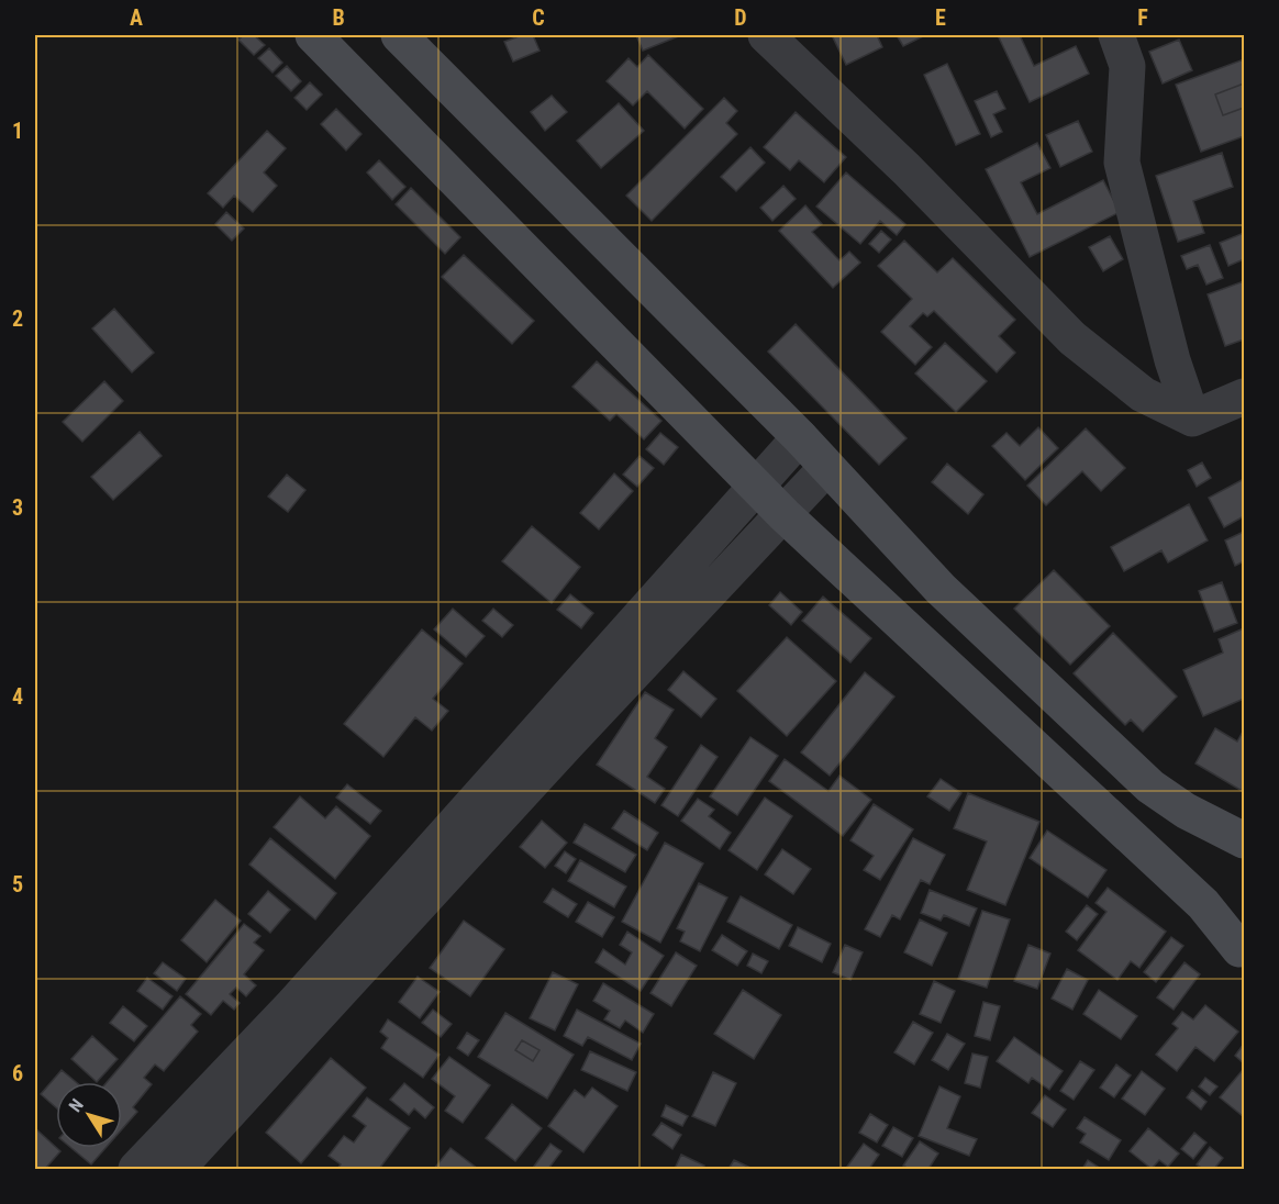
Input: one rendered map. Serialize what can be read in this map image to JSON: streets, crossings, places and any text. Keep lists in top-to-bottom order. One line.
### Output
{"north":"top left","grid":{"columns":["A","B","C","D","E","F"],"rows":["1","2","3","4","5","6"]}}
